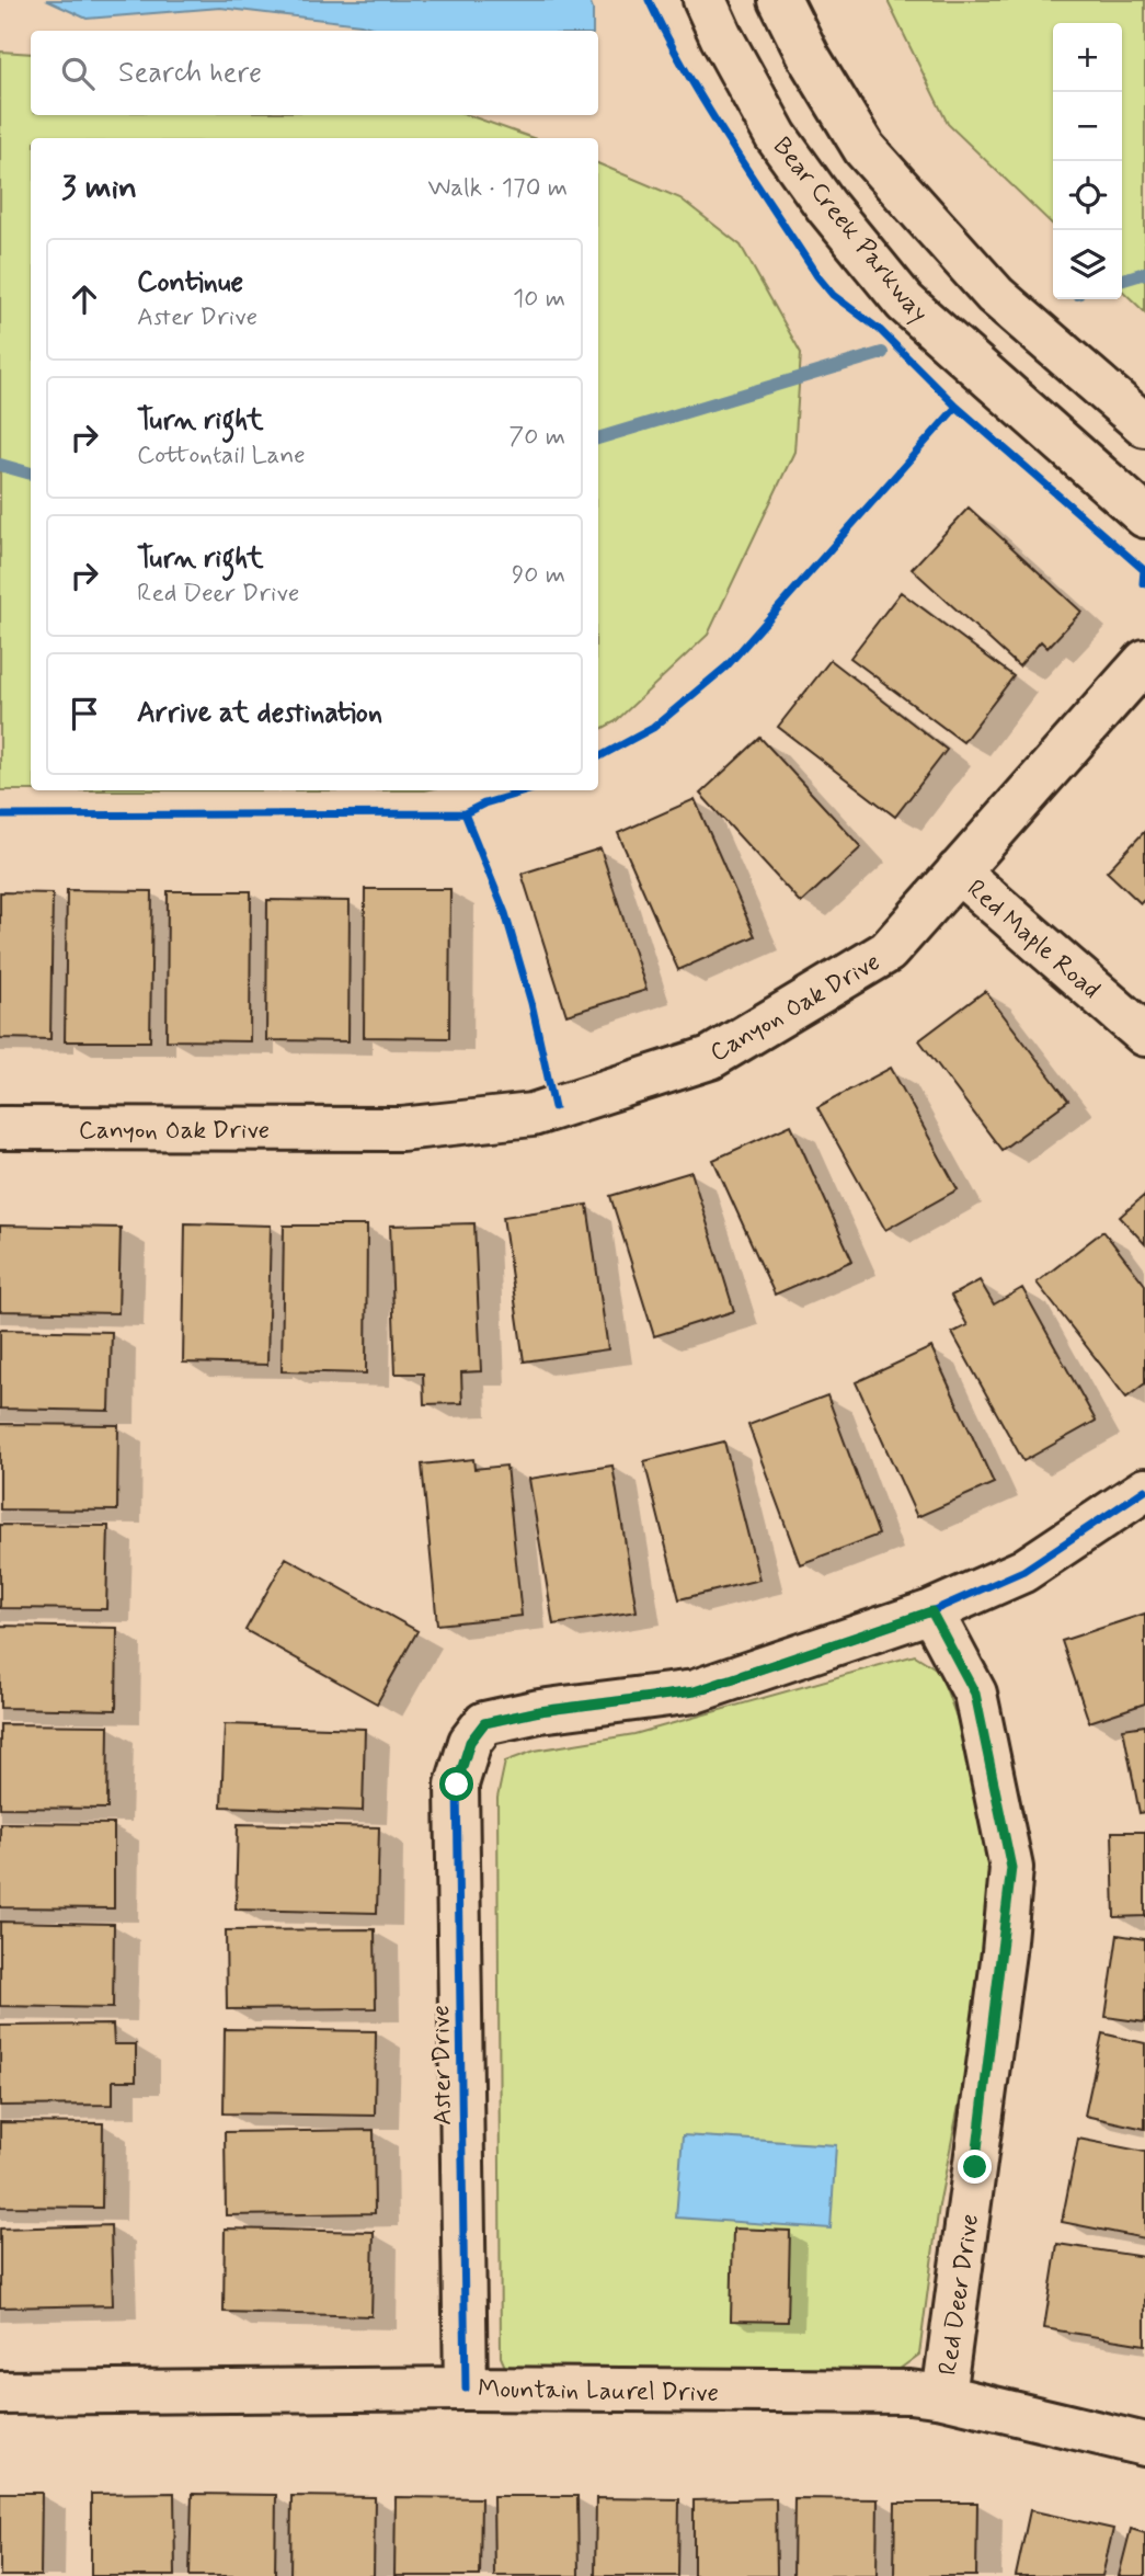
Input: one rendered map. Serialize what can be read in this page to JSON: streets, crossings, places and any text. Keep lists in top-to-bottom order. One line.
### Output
{"streets":{"street":["Bear Creek Parkway","Red Maple Road","Canyon Oak Drive","Aster Drive","Red Deer Drive","Mountain Laurel Drive"]},"crossings":[["Red Maple Road","Canyon Oak Drive"],["Aster Drive","Red Deer Drive"],["Aster Drive","Mountain Laurel Drive"],["Red Deer Drive","Mountain Laurel Drive"]],"page":{"map_buttons":["+","−"],"search":"Search here","heading":["3 min","Walk · 170 m"],"list":[["Continue","Aster Drive","10 m"],["Turn right","Cottontail Lane","70 m"],["Turn right","Red Deer Drive","90 m"],"Arrive at destination"]}}
